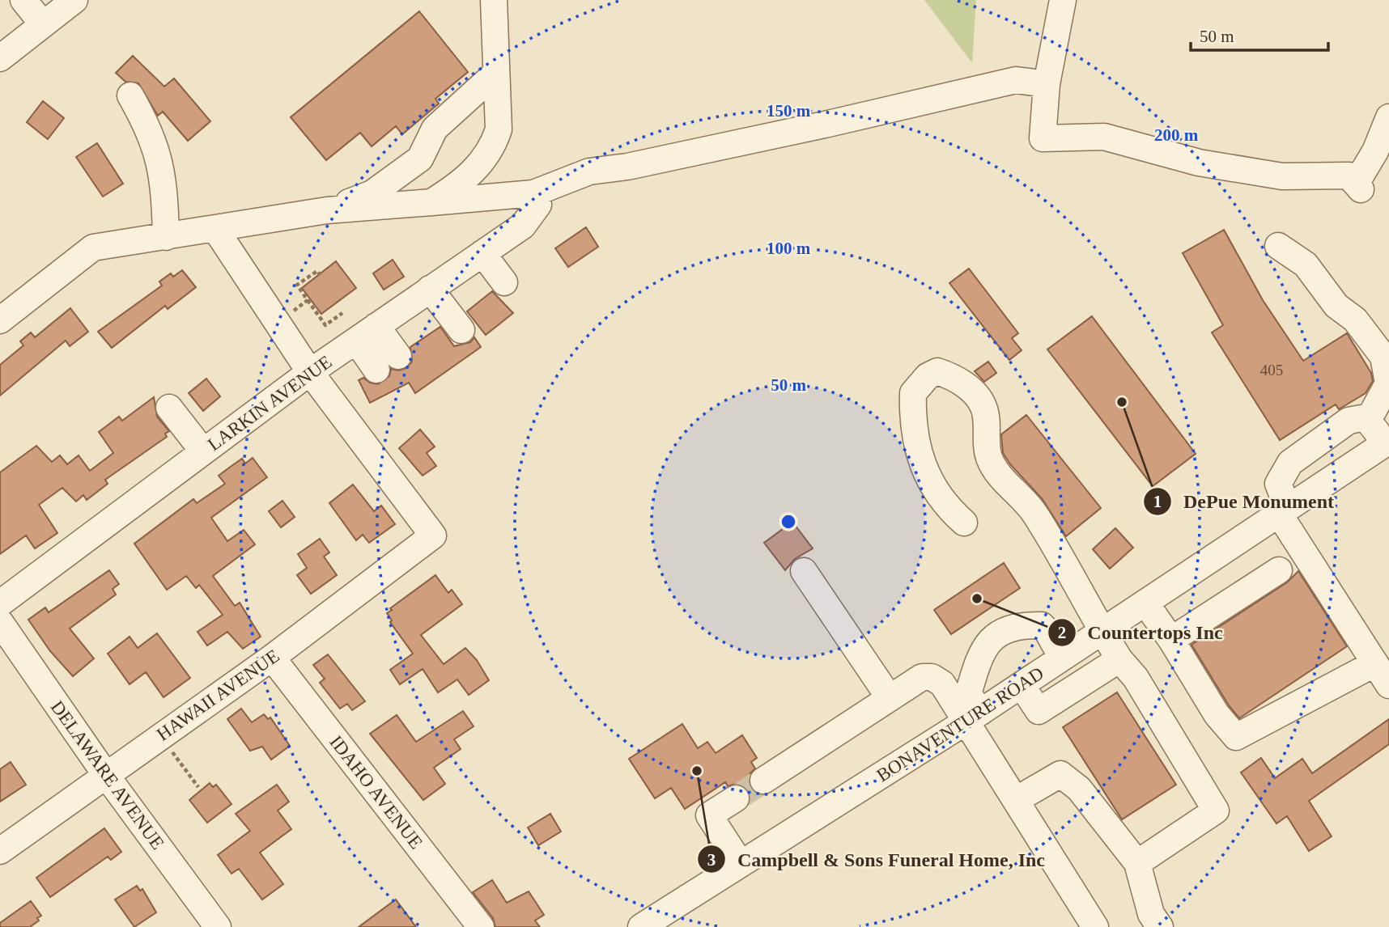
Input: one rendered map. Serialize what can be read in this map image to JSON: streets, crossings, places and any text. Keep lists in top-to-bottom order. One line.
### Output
{"streets":{"street":["LARKIN AVENUE","HAWAII AVENUE","BONAVENTURE ROAD","DELAWARE AVENUE","IDAHO AVENUE"]},"crossings":[["LARKIN AVENUE","HAWAII AVENUE"],["HAWAII AVENUE","DELAWARE AVENUE"],["HAWAII AVENUE","IDAHO AVENUE"]],"places":["DePue Monument","Countertops Inc","Campbell & Sons Funeral Home, Inc"],"house_numbers":["405"],"scale_bar":"50 m","rings":["150 m","200 m","100 m","50 m"]}
